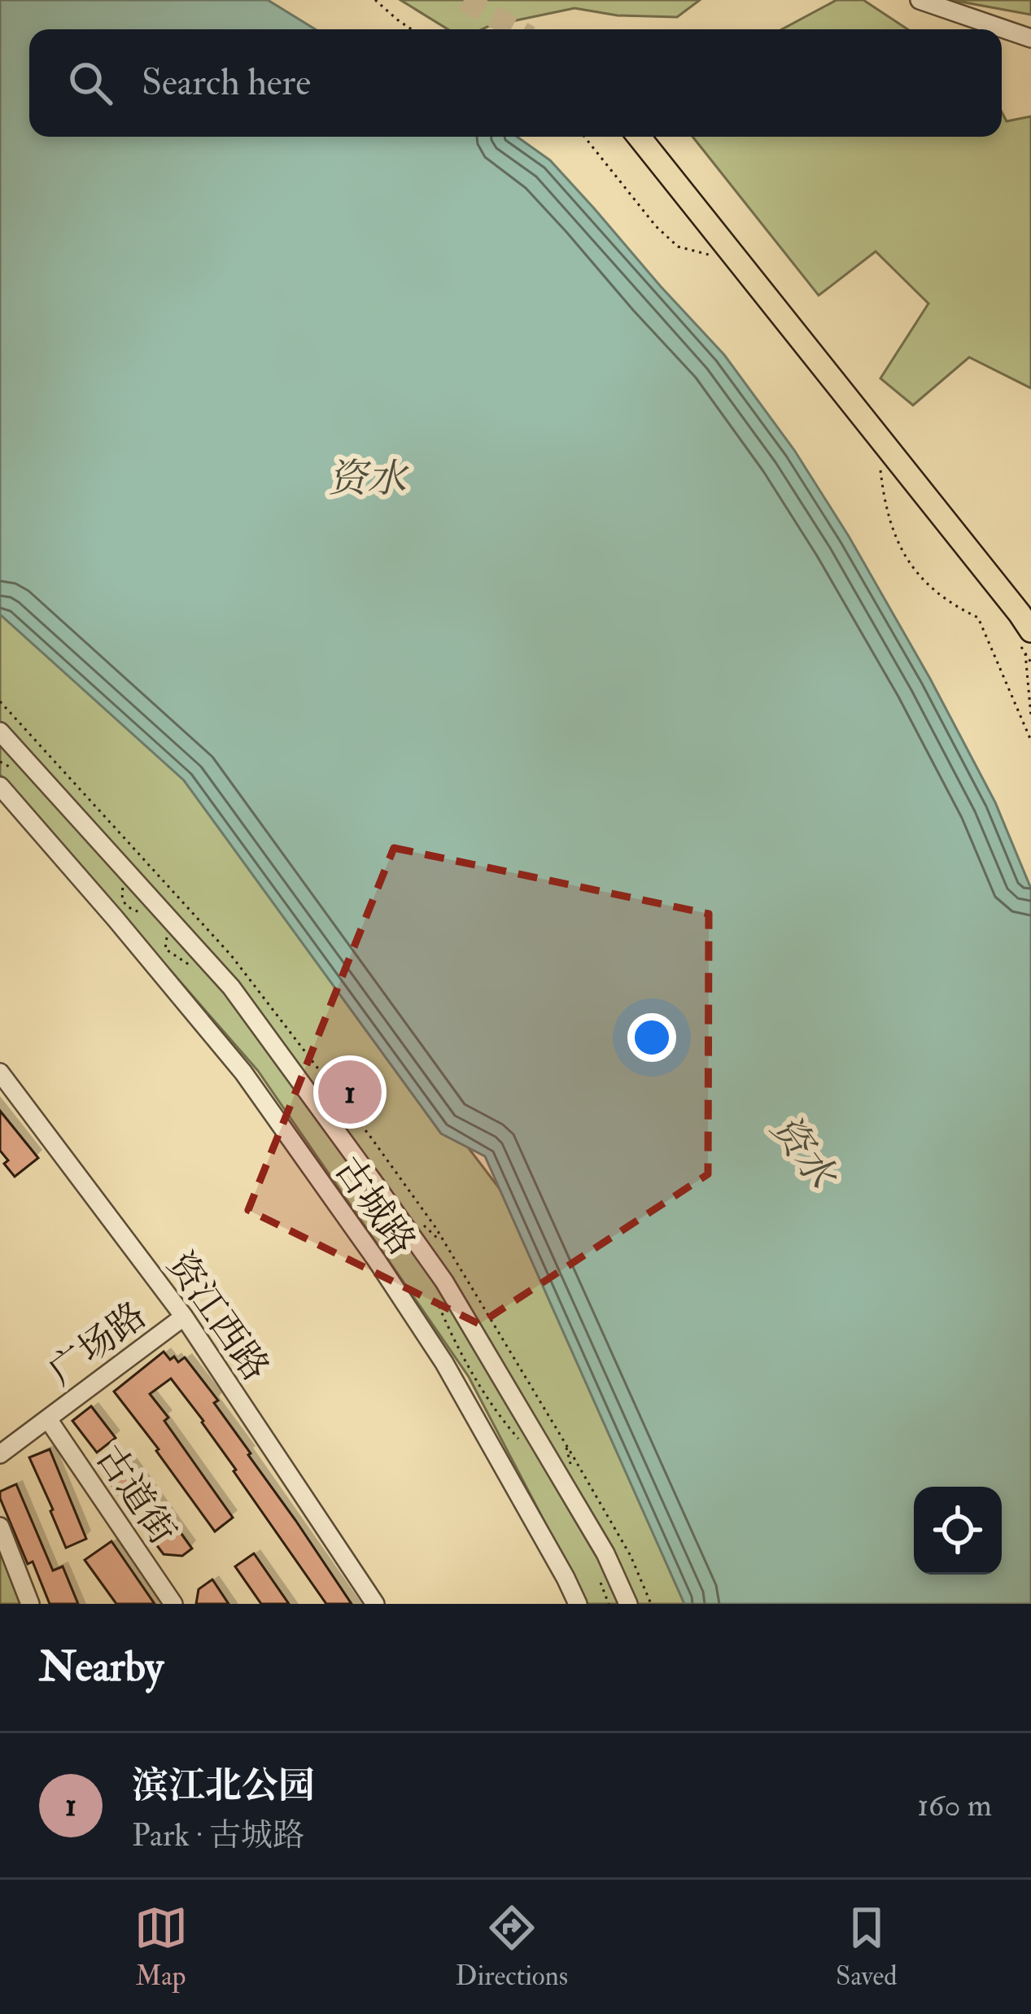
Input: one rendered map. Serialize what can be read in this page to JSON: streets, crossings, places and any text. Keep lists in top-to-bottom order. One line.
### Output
{"streets":{"street":["古城路","资江西路","广场路","古道街"]},"crossings":[["资江西路","广场路"],["广场路","古道街"]],"water":["资水"],"page":{"search":"Search here","pins":"1","heading":"Nearby","list":[{"mark":"1","name":"滨江北公园","note":"Park · 古城路","value":"160 m"}],"nav":["Map","Directions","Saved"]}}
